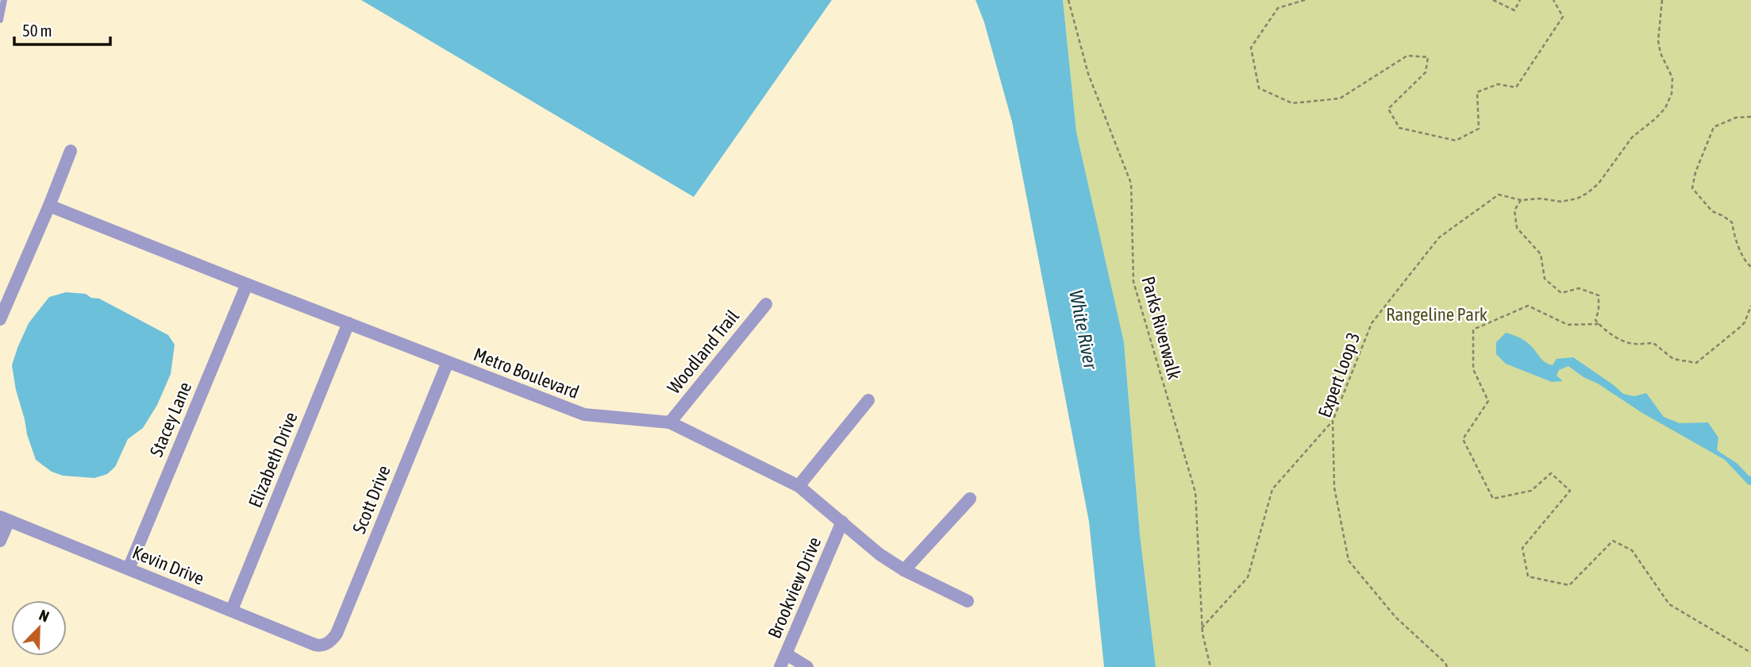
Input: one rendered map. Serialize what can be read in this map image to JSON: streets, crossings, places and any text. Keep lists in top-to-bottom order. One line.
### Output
{"streets":{"street":["Woodland Trail","Metro Boulevard","Stacey Lane","Elizabeth Drive","Scott Drive","Kevin Drive","Brookview Drive"],"path":["Parks Riverwalk","Expert Loop 3"]},"crossings":[["Woodland Trail","Metro Boulevard"],["Metro Boulevard","Stacey Lane"],["Metro Boulevard","Elizabeth Drive"],["Metro Boulevard","Scott Drive"],["Metro Boulevard","Brookview Drive"],["Stacey Lane","Kevin Drive"],["Elizabeth Drive","Kevin Drive"],["Scott Drive","Kevin Drive"]],"water":["White River"],"parks":["Rangeline Park"],"scale_bar":"50 m","north":"top right"}
